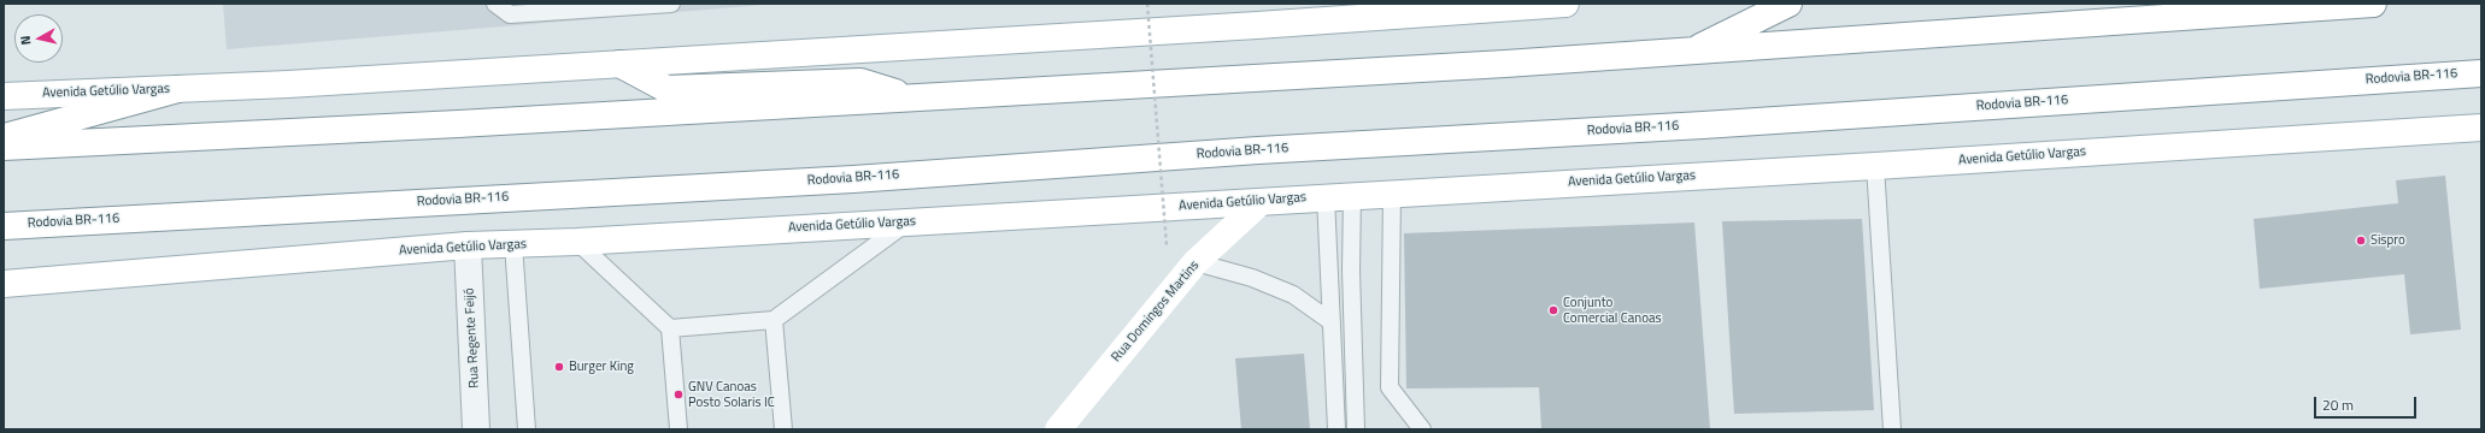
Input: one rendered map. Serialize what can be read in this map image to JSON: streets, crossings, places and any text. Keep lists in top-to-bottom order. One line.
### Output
{"streets":{"main road":["Rodovia BR-116","Avenida Getúlio Vargas","Rua Domingos Martins"],"street":["Rua Regente Feijó"]},"crossings":[["Avenida Getúlio Vargas","Rua Domingos Martins"],["Avenida Getúlio Vargas","Rua Regente Feijó"]],"places":["Sispro","Conjunto Comercial Canoas","Burger King","GNV Canoas Posto Solaris IC"],"scale_bar":"20 m","north":"left"}
